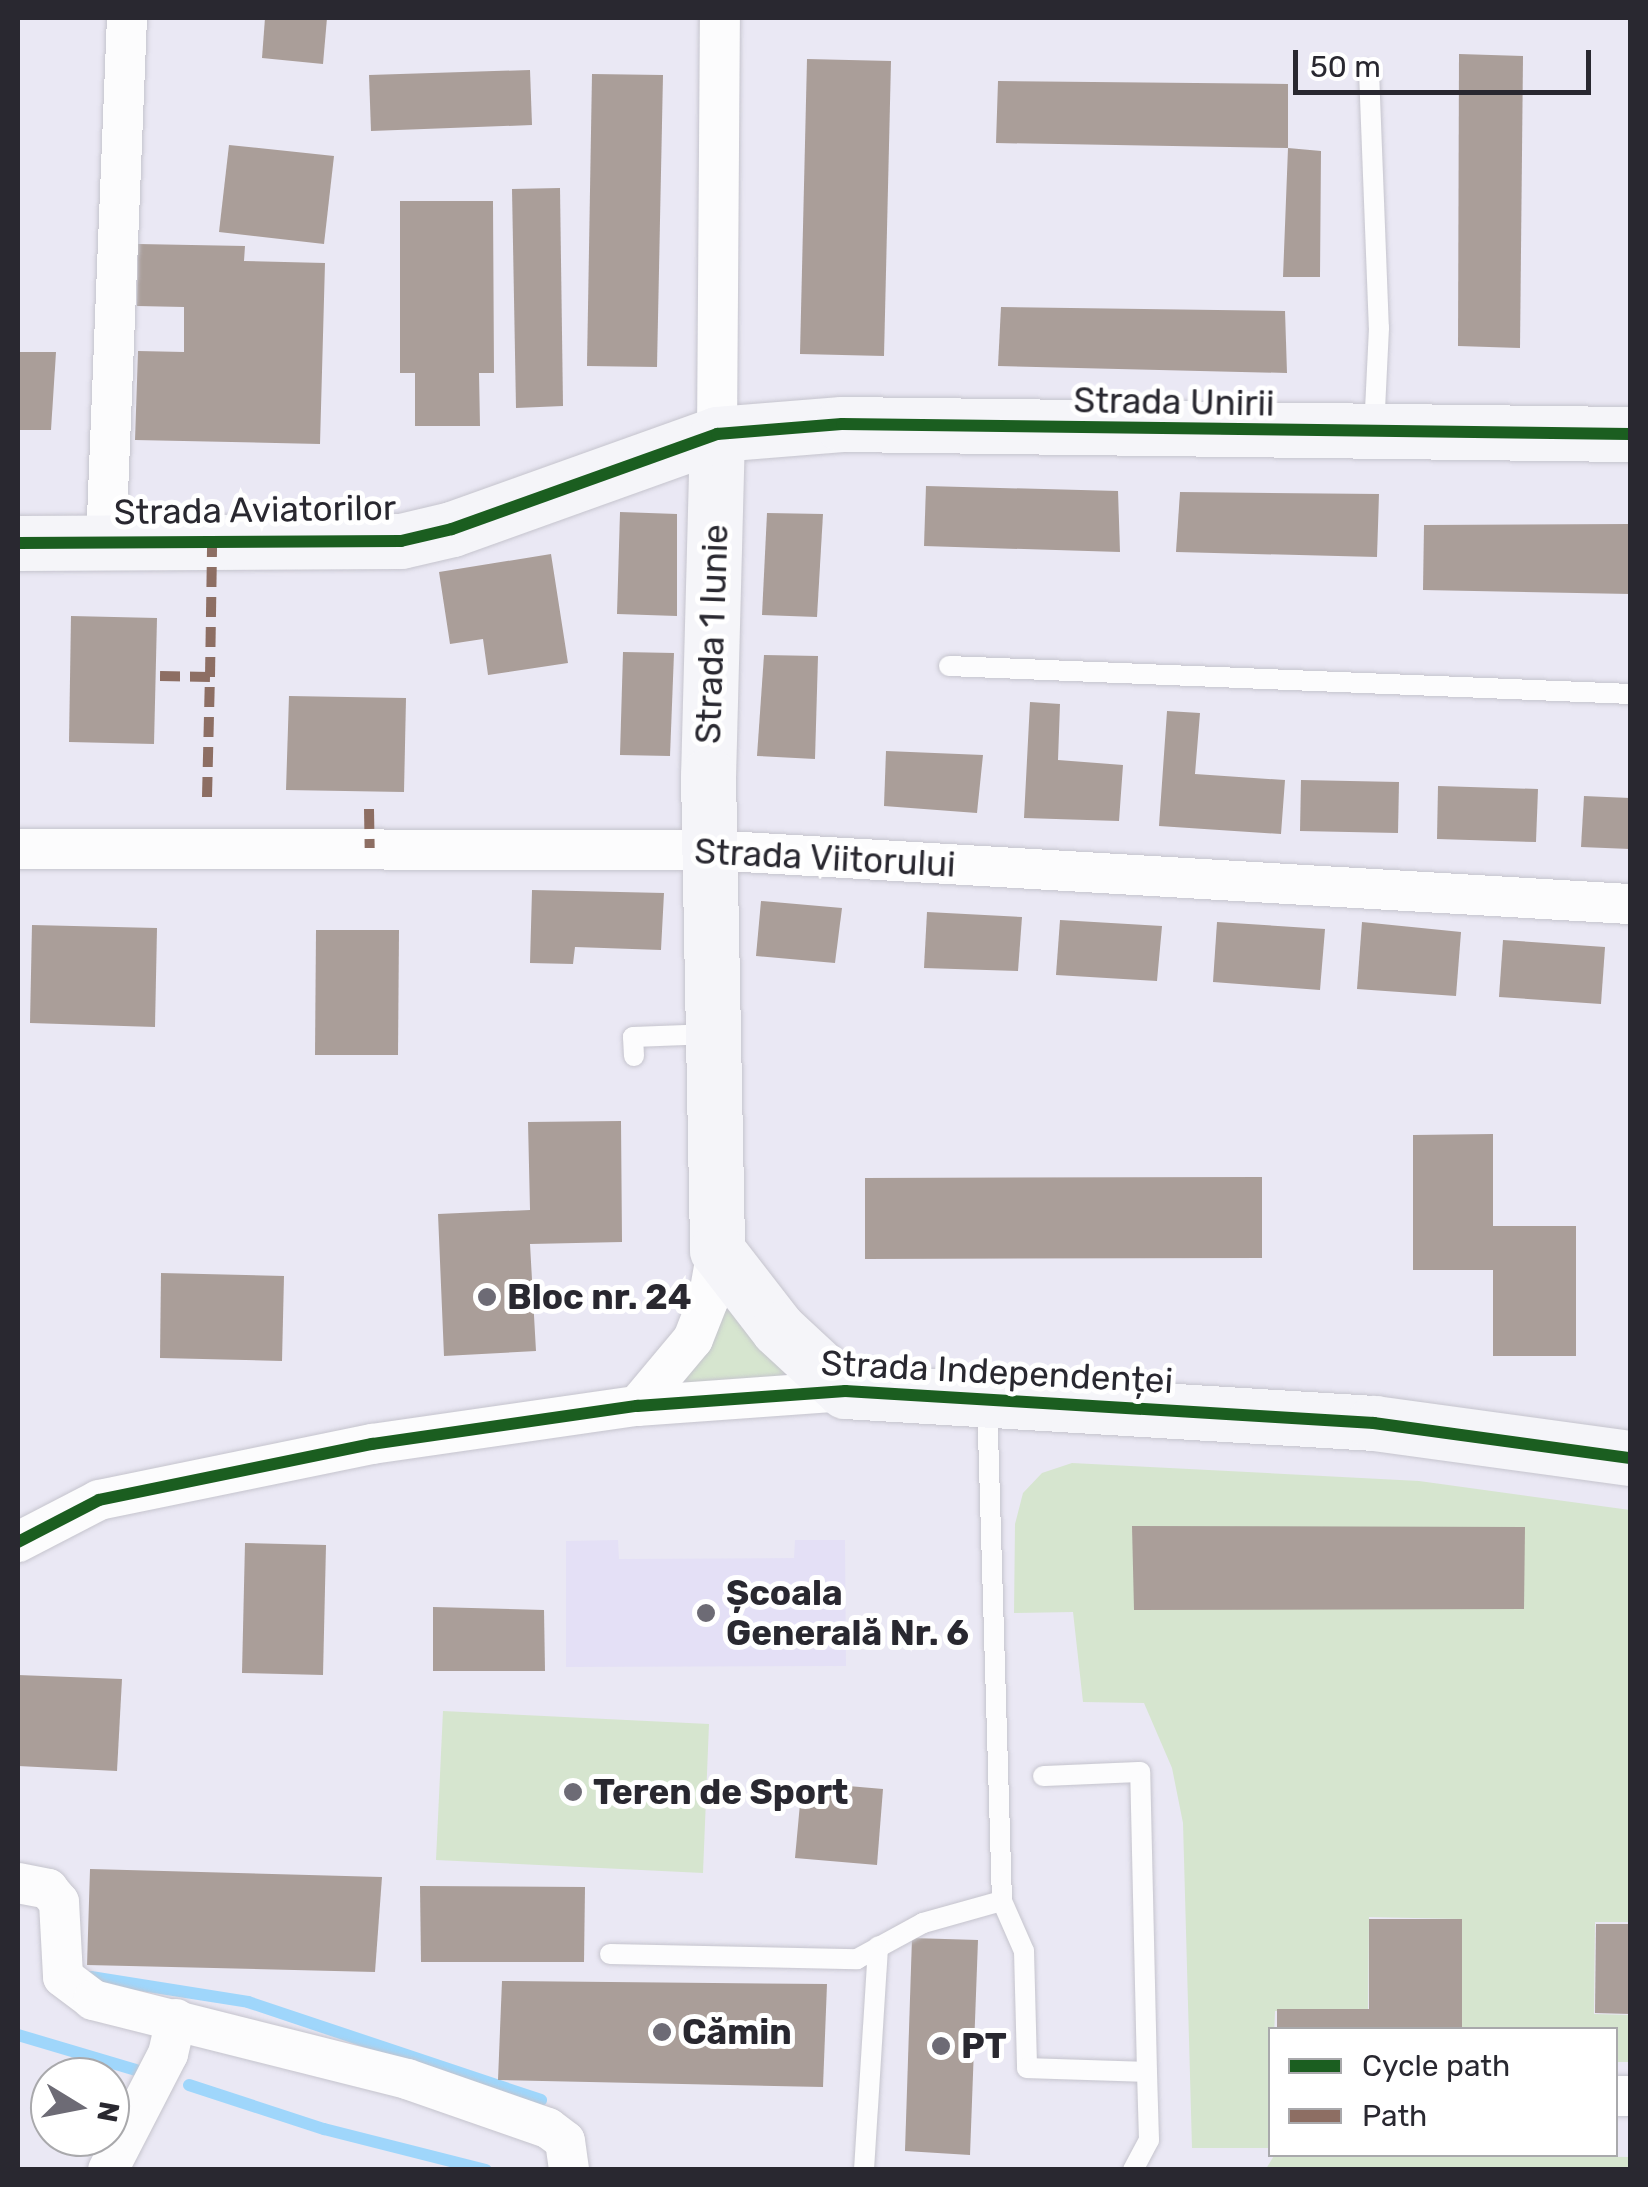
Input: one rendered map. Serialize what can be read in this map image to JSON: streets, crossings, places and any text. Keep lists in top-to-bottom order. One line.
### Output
{"streets":{"street":["Strada Unirii","Strada Aviatorilor","Strada 1 Iunie","Strada Viitorului","Strada Independenței"]},"crossings":[["Strada Unirii","Strada Aviatorilor"],["Strada Unirii","Strada 1 Iunie"],["Strada Aviatorilor","Strada 1 Iunie"],["Strada 1 Iunie","Strada Viitorului"],["Strada 1 Iunie","Strada Independenței"]],"places":["Bloc nr. 24","Școala Generală Nr. 6","Teren de Sport","Cămin","PT"],"legend":["Cycle path","Path"],"scale_bar":"50 m","north":"right"}
